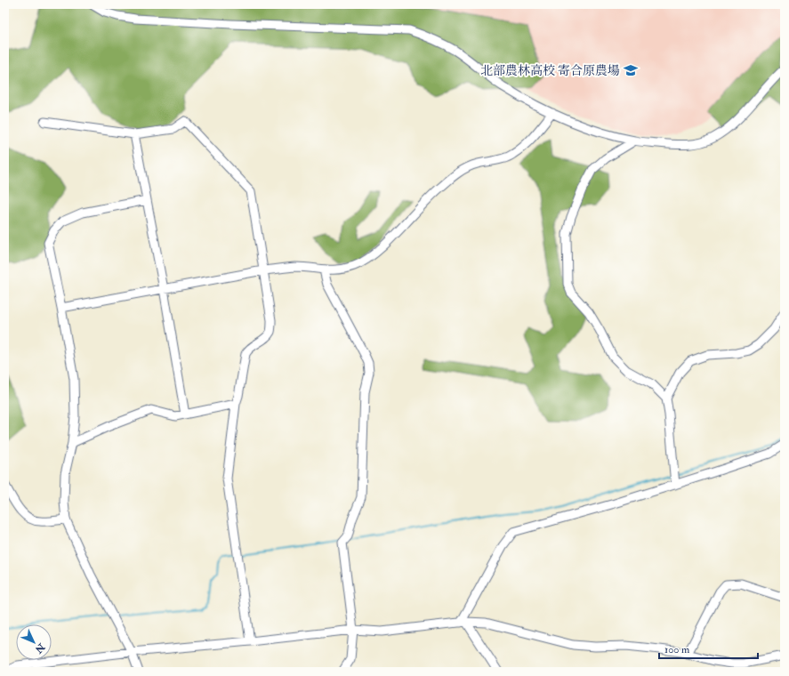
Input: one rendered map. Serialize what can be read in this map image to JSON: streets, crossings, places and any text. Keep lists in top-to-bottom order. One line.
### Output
{"places":{"school or university":["北部農林高校 寄合原農場"]},"scale_bar":"100 m","north":"bottom right"}
